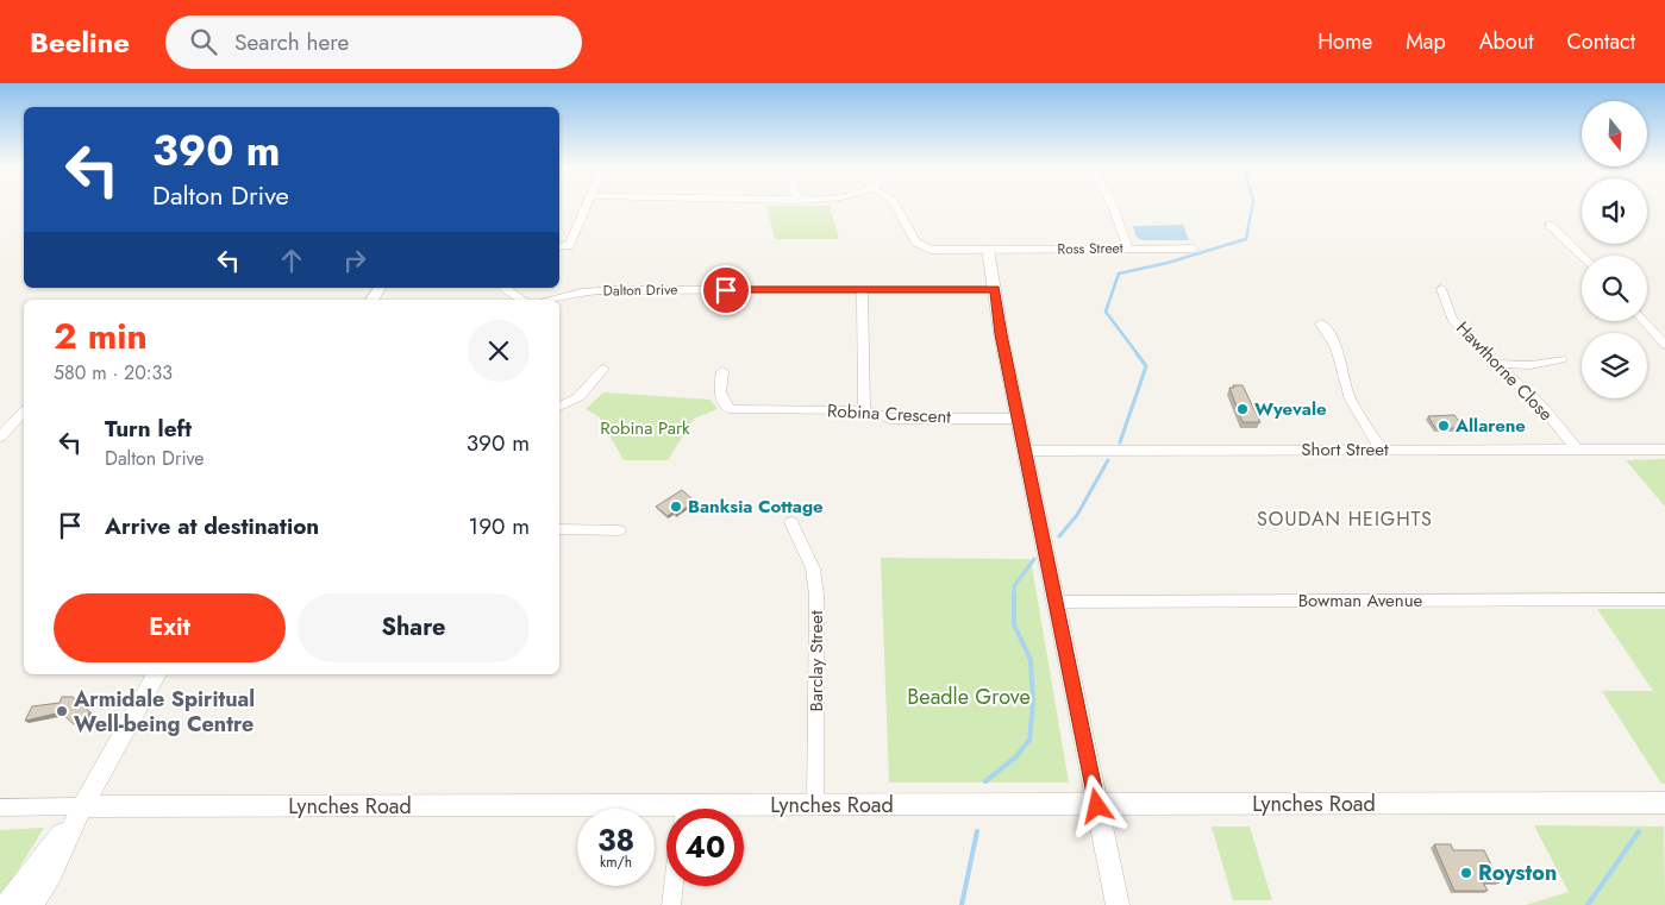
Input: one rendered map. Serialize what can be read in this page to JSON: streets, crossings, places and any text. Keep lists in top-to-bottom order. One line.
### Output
{"streets":{"street":["Ross Street","Dalton Drive","Hawthorne Close","Robina Crescent","Short Street","Bowman Avenue","Barclay Street","Lynches Road"]},"crossings":[["Hawthorne Close","Short Street"],["Barclay Street","Lynches Road"]],"districts":["SOUDAN HEIGHTS"],"parks":["Robina Park","Beadle Grove"],"places":["Wyevale","Allarene","Banksia Cottage","Armidale Spiritual Well-being Centre","Royston"],"north":"bottom","page":{"header":"Beeline","search":"Search here","nav":["Home","Map","About","Contact"],"turn":["390 m","Dalton Drive"],"heading":["2 min","580 m · 20:33"],"list":[{"name":"Turn left","note":"Dalton Drive","value":"390 m"},{"name":"Arrive at destination","value":"190 m"}],"buttons":["Exit","Share"],"speed":"38 km/h","limit":"40"}}
